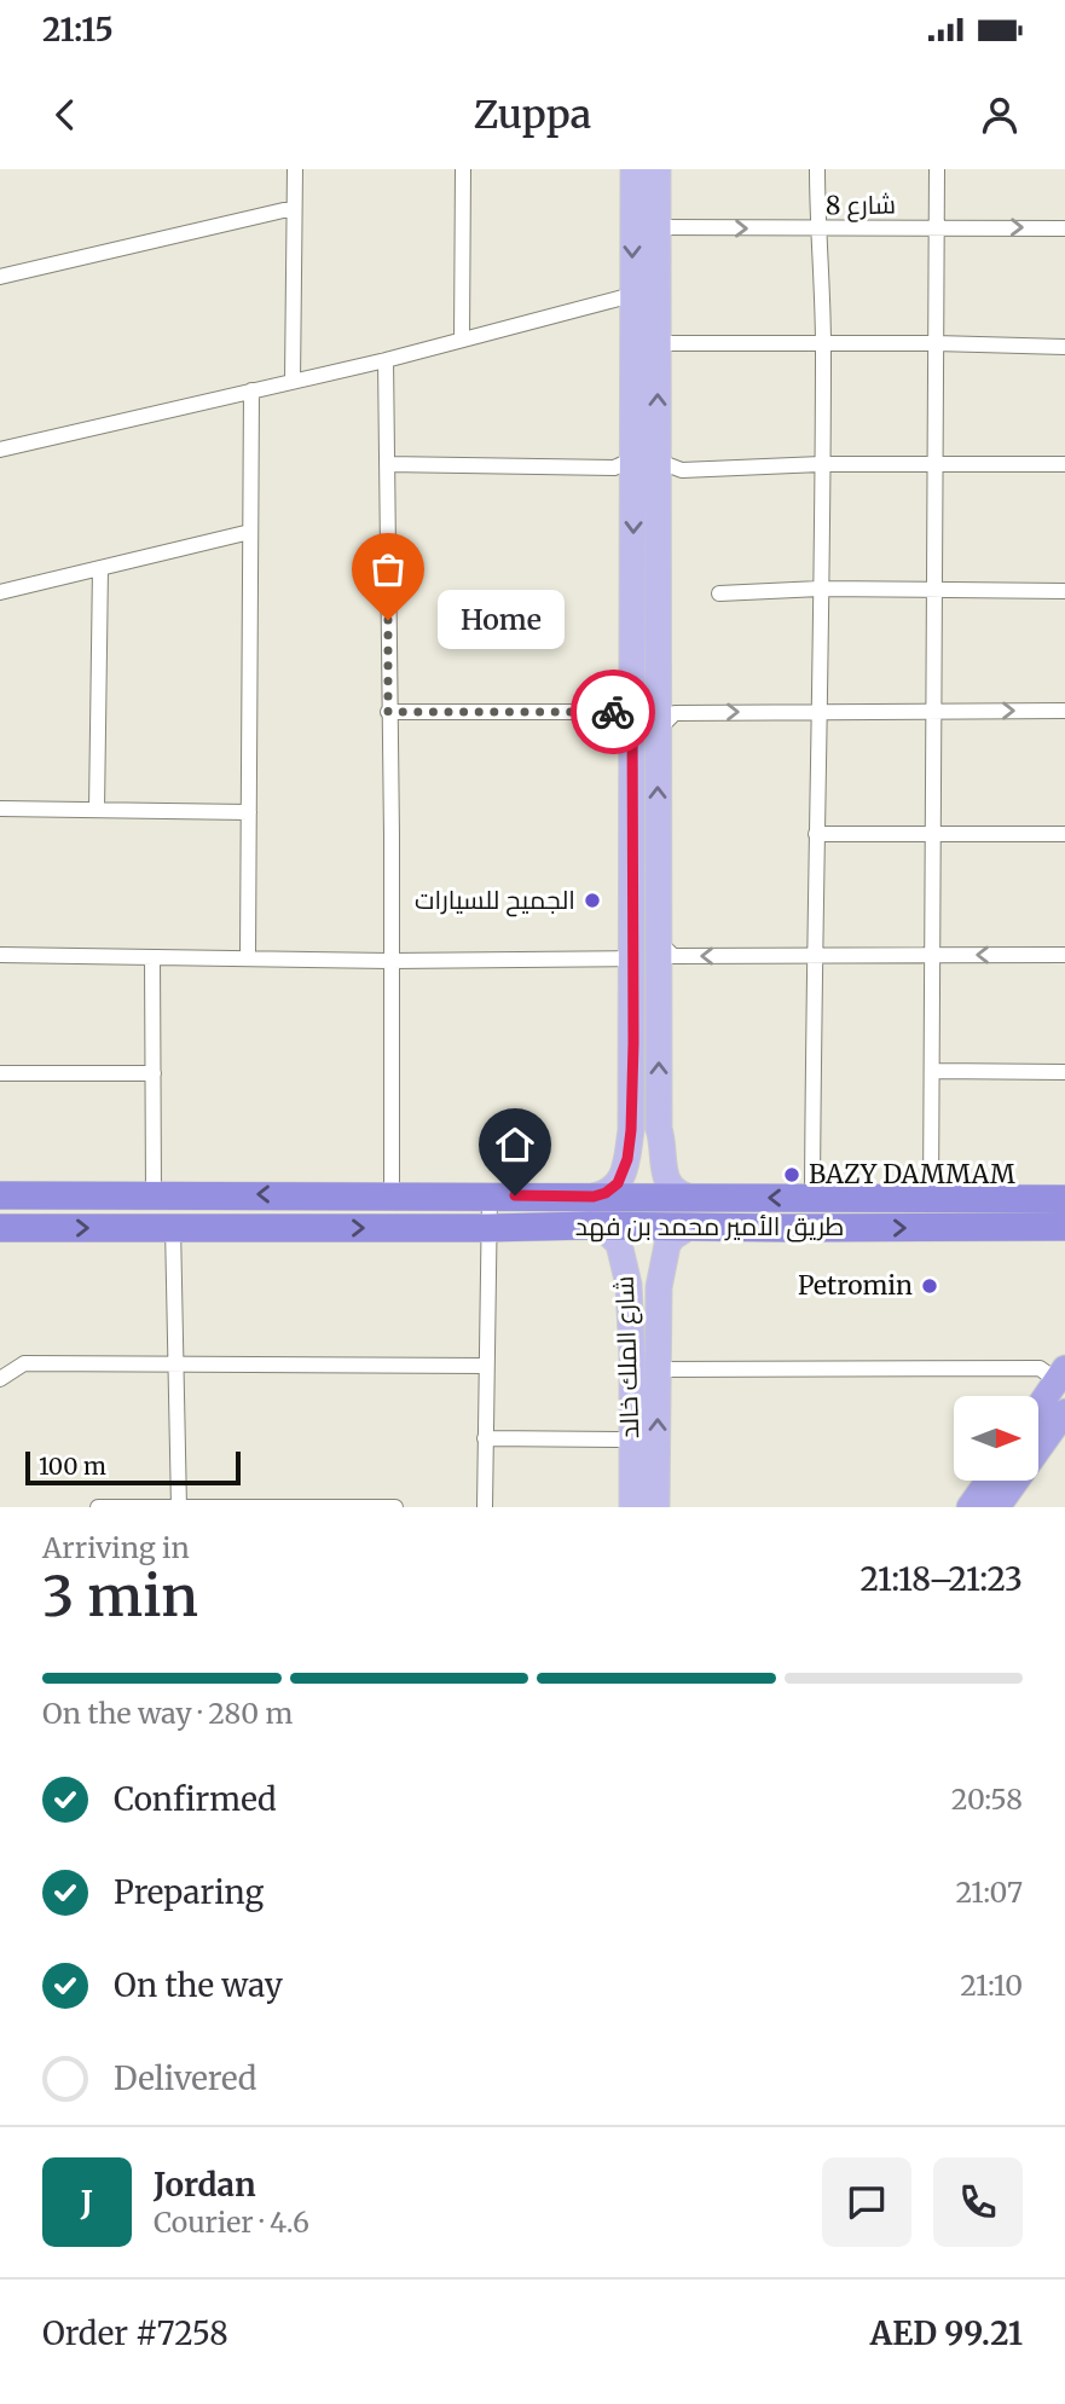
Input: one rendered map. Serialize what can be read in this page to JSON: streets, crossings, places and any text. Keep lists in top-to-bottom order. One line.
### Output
{"streets":{"highway":["طريق الأمير محمد بن فهد"],"main road":["شارع الملك خالد"],"street":["شارع 8"]},"crossings":[["طريق الأمير محمد بن فهد","شارع الملك خالد"]],"places":["Home","الجميح للسيارات","BAZY DAMMAM","Petromin"],"scale_bar":"100 m","north":"right","page":{"status":"21:15","header":"Zuppa","bubble":"Home","scale":"100 m","heading":["3 min","Arriving in","21:18–21:23"],"panel":["Jordan","Courier · 4.6","Order #7258","AED 99.21"],"bar":"On the way · 280 m","list":[["Confirmed","20:58"],["Preparing","21:07"],["On the way","21:10"],"Delivered"],"round":"J"}}
